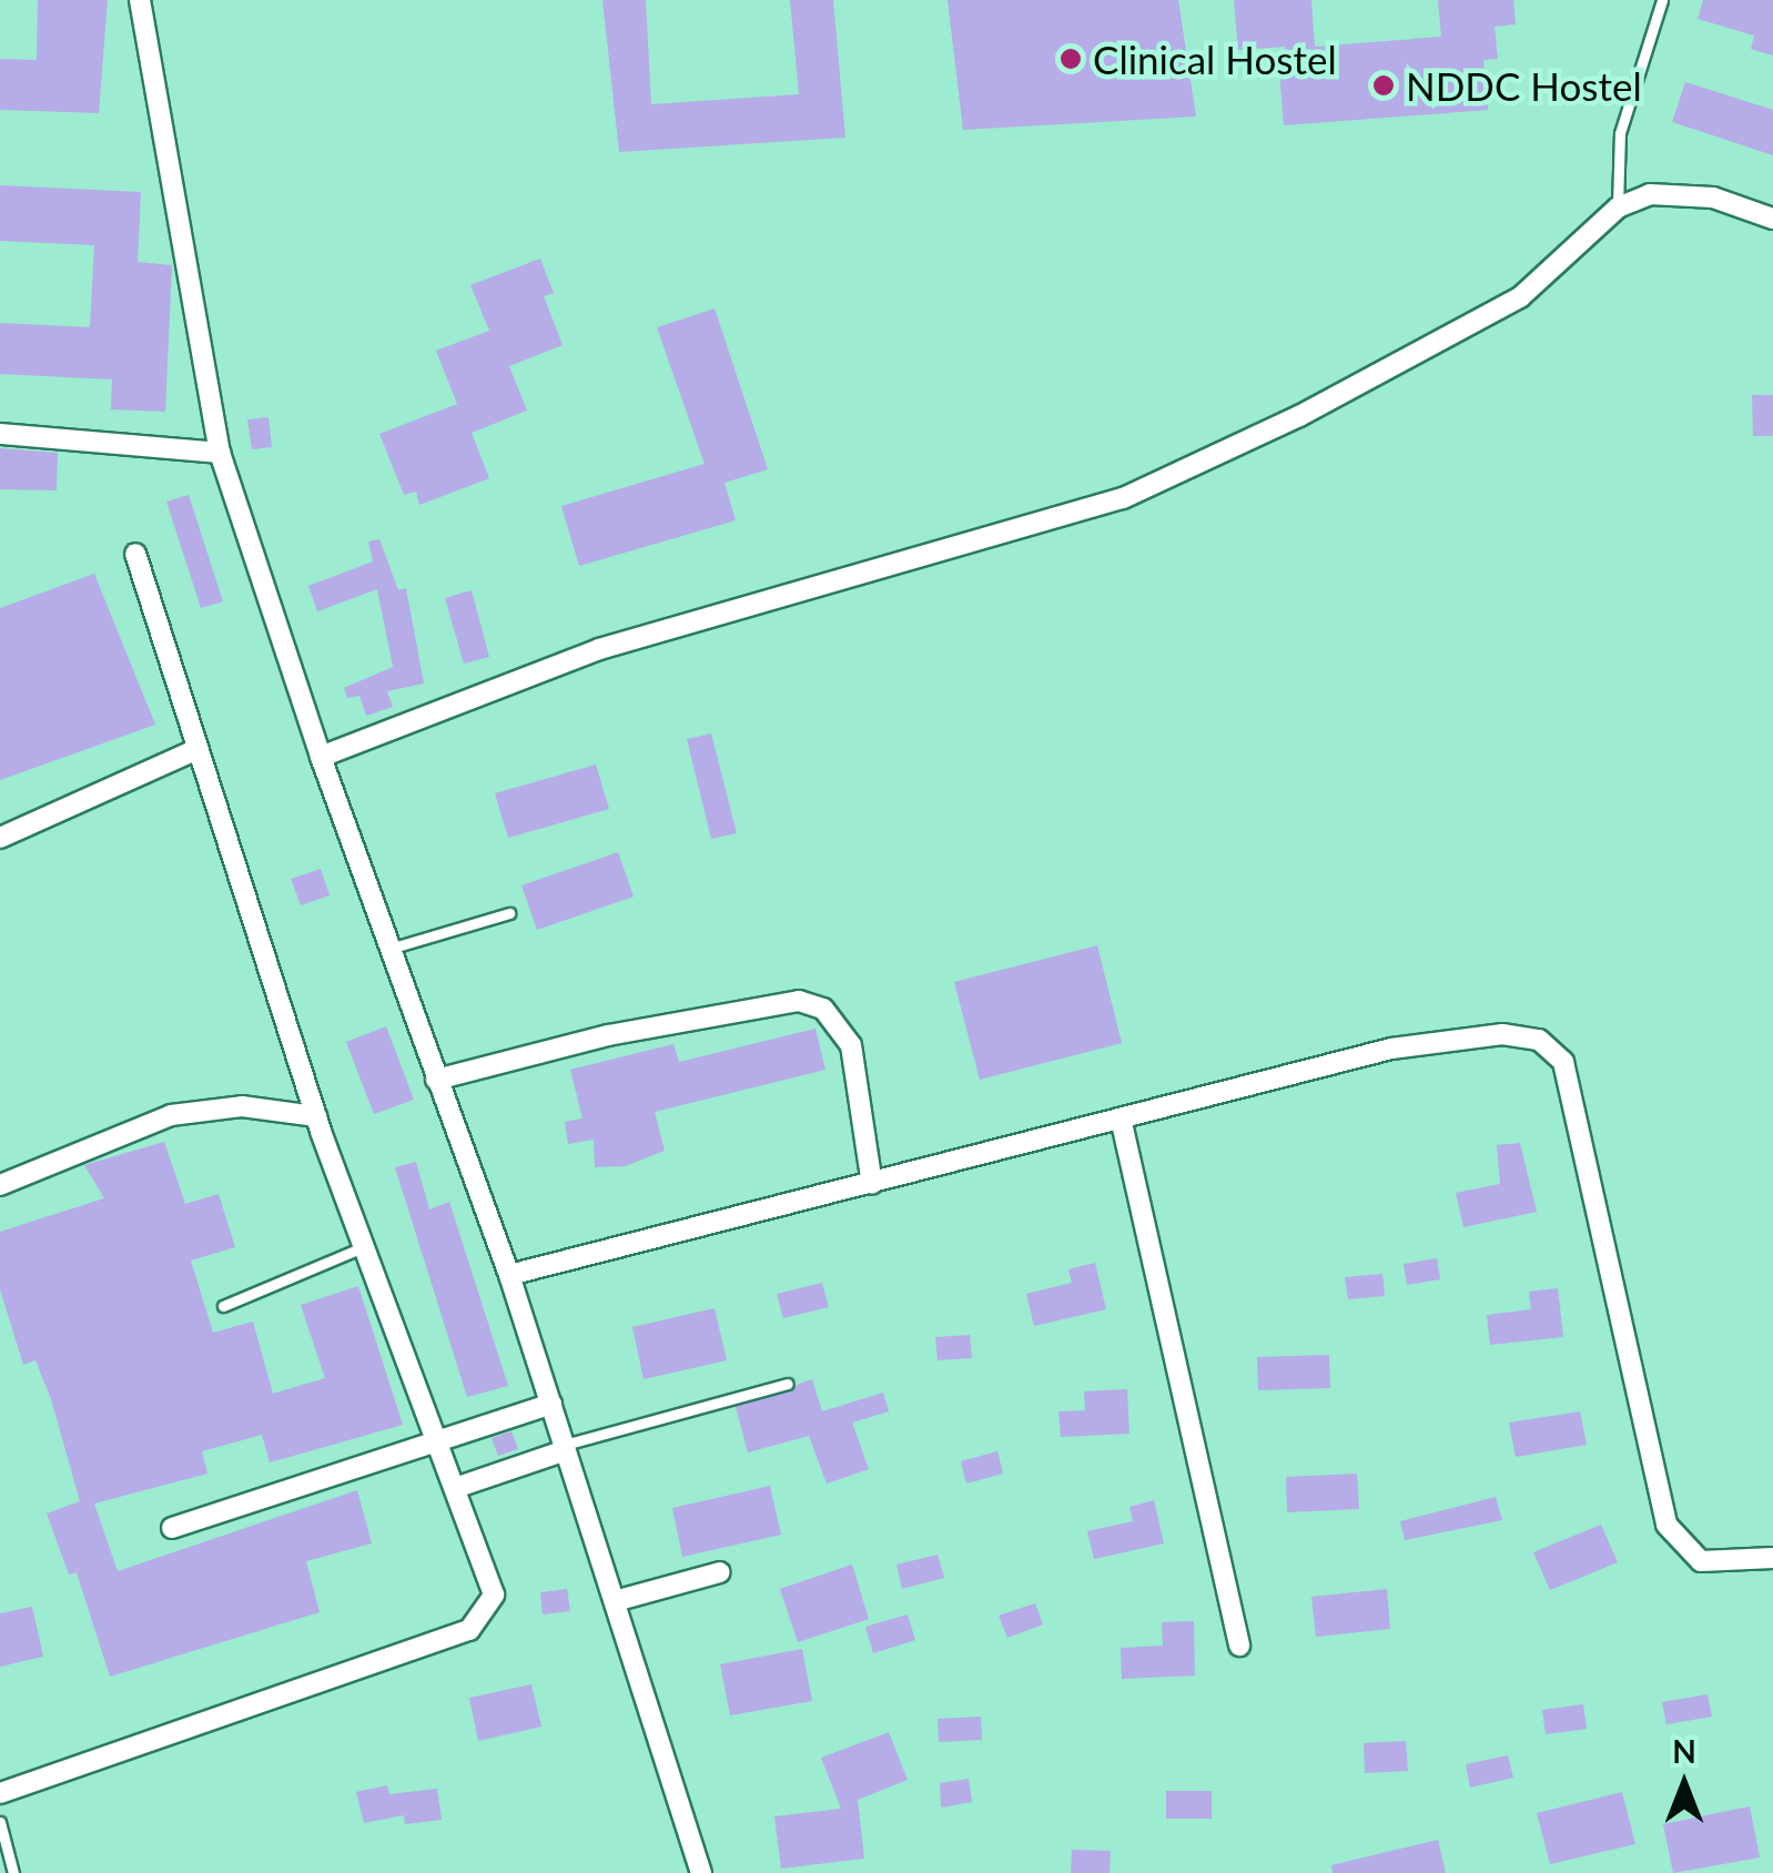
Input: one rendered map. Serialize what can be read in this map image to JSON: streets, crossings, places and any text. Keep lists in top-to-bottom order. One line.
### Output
{"places":["Clinical Hostel","NDDC Hostel"],"north":"top"}
